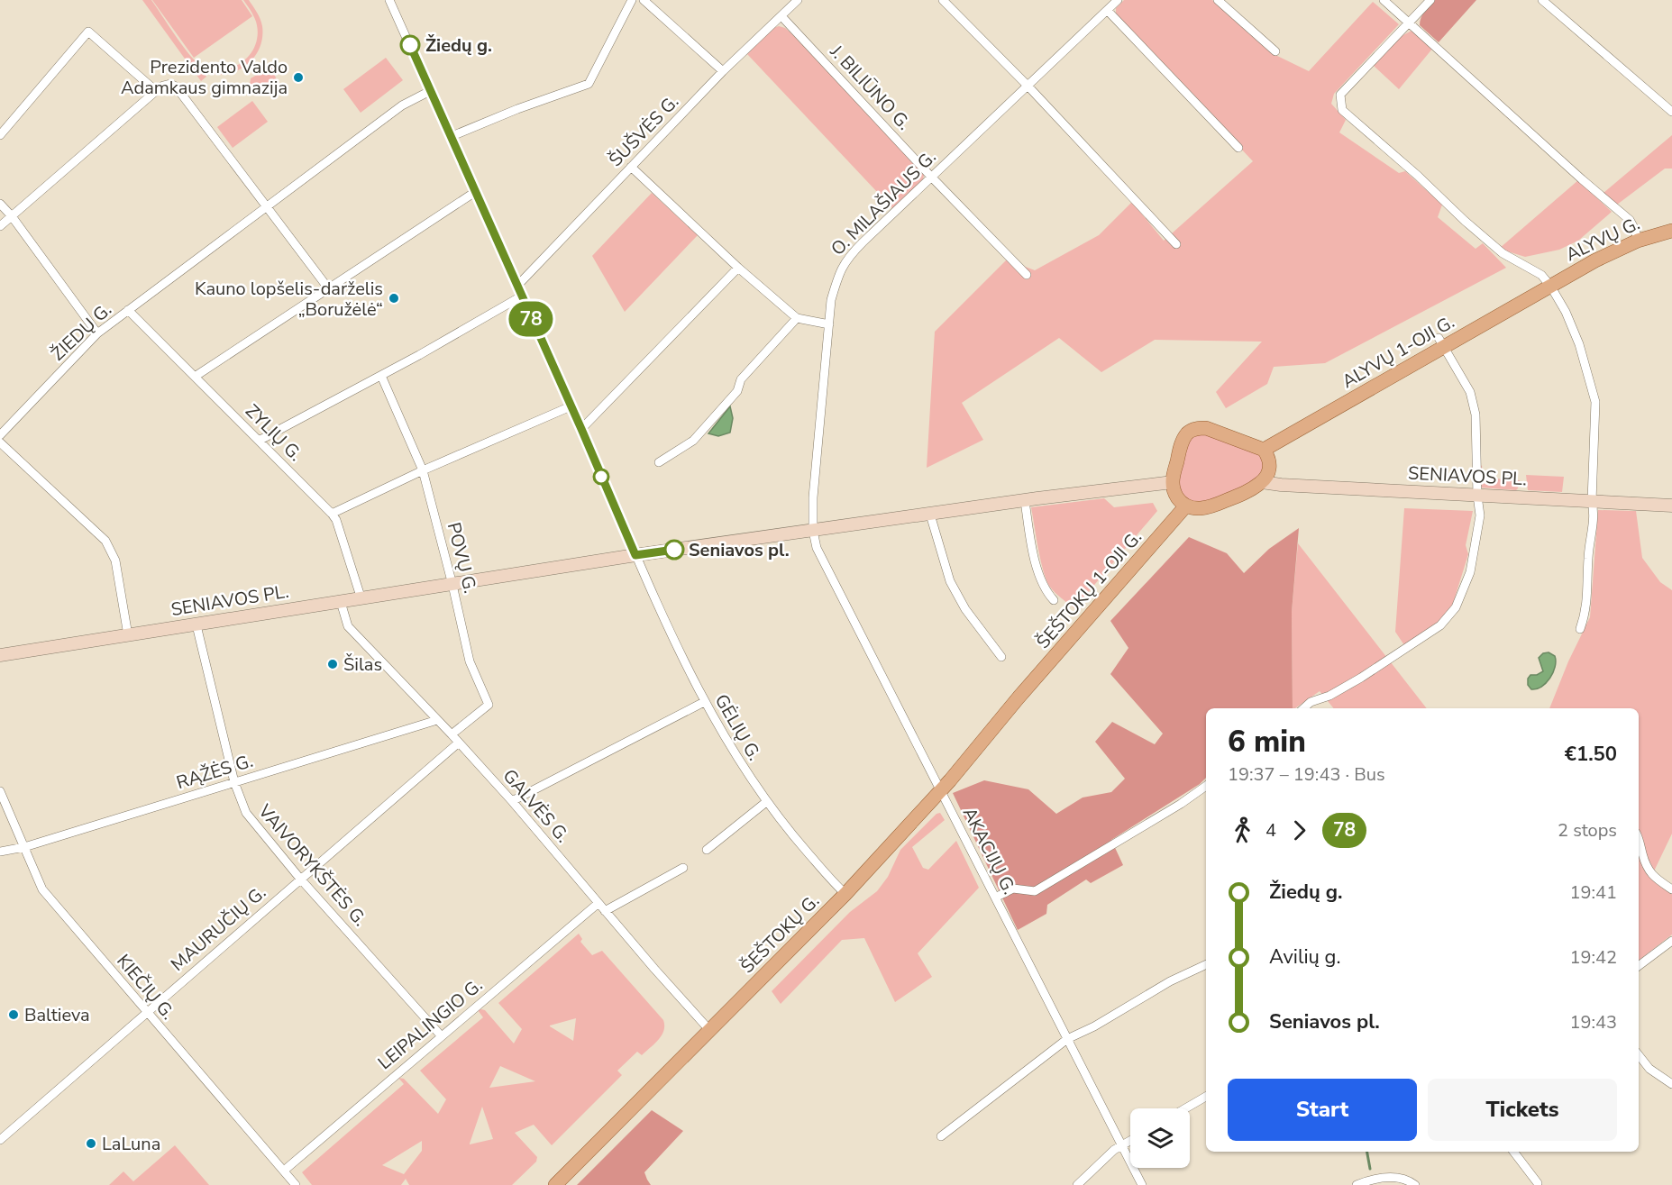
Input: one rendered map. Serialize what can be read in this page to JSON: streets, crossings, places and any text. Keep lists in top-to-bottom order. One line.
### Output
{"streets":{"main road":["ALYVŲ G.","ALYVŲ 1-OJI G.","ŠEŠTOKŲ 1-OJI G.","ŠEŠTOKŲ G."],"street":["J. BILIŪNO G.","ŠUŠVĖS G.","O. MILAŠIAUS G.","ŽIEDŲ G.","ZYLIŲ G.","SENIAVOS PL.","POVŲ G.","GĖLIŲ G.","RĄŽĖS G.","GALVĖS G.","AKACIJŲ G.","VAIVORYKŠTĖS G.","MAURUČIŲ G.","KIEČIŲ G.","LEIPALINGIO G."]},"crossings":[["J. BILIŪNO G.","ŠUŠVĖS G."],["J. BILIŪNO G.","O. MILAŠIAUS G."],["ŠUŠVĖS G.","GĖLIŲ G."],["O. MILAŠIAUS G.","SENIAVOS PL."],["O. MILAŠIAUS G.","AKACIJŲ G."],["ALYVŲ G.","ALYVŲ 1-OJI G."],["ŽIEDŲ G.","ZYLIŲ G."],["ŽIEDŲ G.","GĖLIŲ G."],["ALYVŲ 1-OJI G.","SENIAVOS PL."],["ALYVŲ 1-OJI G.","ŠEŠTOKŲ 1-OJI G."],["ZYLIŲ G.","SENIAVOS PL."],["SENIAVOS PL.","POVŲ G."],["SENIAVOS PL.","ŠEŠTOKŲ 1-OJI G."],["SENIAVOS PL.","GĖLIŲ G."],["SENIAVOS PL.","GALVĖS G."],["SENIAVOS PL.","AKACIJŲ G."],["SENIAVOS PL.","VAIVORYKŠTĖS G."],["POVŲ G.","GALVĖS G."],["ŠEŠTOKŲ 1-OJI G.","ŠEŠTOKŲ G."],["GĖLIŲ G.","ŠEŠTOKŲ G."],["RĄŽĖS G.","GALVĖS G."],["RĄŽĖS G.","VAIVORYKŠTĖS G."],["RĄŽĖS G.","KIEČIŲ G."],["GALVĖS G.","MAURUČIŲ G."],["GALVĖS G.","ŠEŠTOKŲ G."],["GALVĖS G.","LEIPALINGIO G."],["AKACIJŲ G.","ŠEŠTOKŲ G."],["VAIVORYKŠTĖS G.","MAURUČIŲ G."],["VAIVORYKŠTĖS G.","LEIPALINGIO G."],["MAURUČIŲ G.","KIEČIŲ G."],["KIEČIŲ G.","LEIPALINGIO G."]],"places":["Žiedų g.","Prezidento Valdo Adamkaus gimnazija","Kauno lopšelis-darželis „Boružėlė“","Seniavos pl.","Šilas","Baltieva","LaLuna"],"lines":["bus line 78"],"page":{"on_map":"78","heading":["6 min","19:37 – 19:43 · Bus","€1.50"],"legs":["4","78","2 stops"],"list":[{"name":"Žiedų g.","value":"19:41"},{"name":"Avilių g.","value":"19:42"},{"name":"Seniavos pl.","value":"19:43"}],"buttons":["Start","Tickets"]}}
